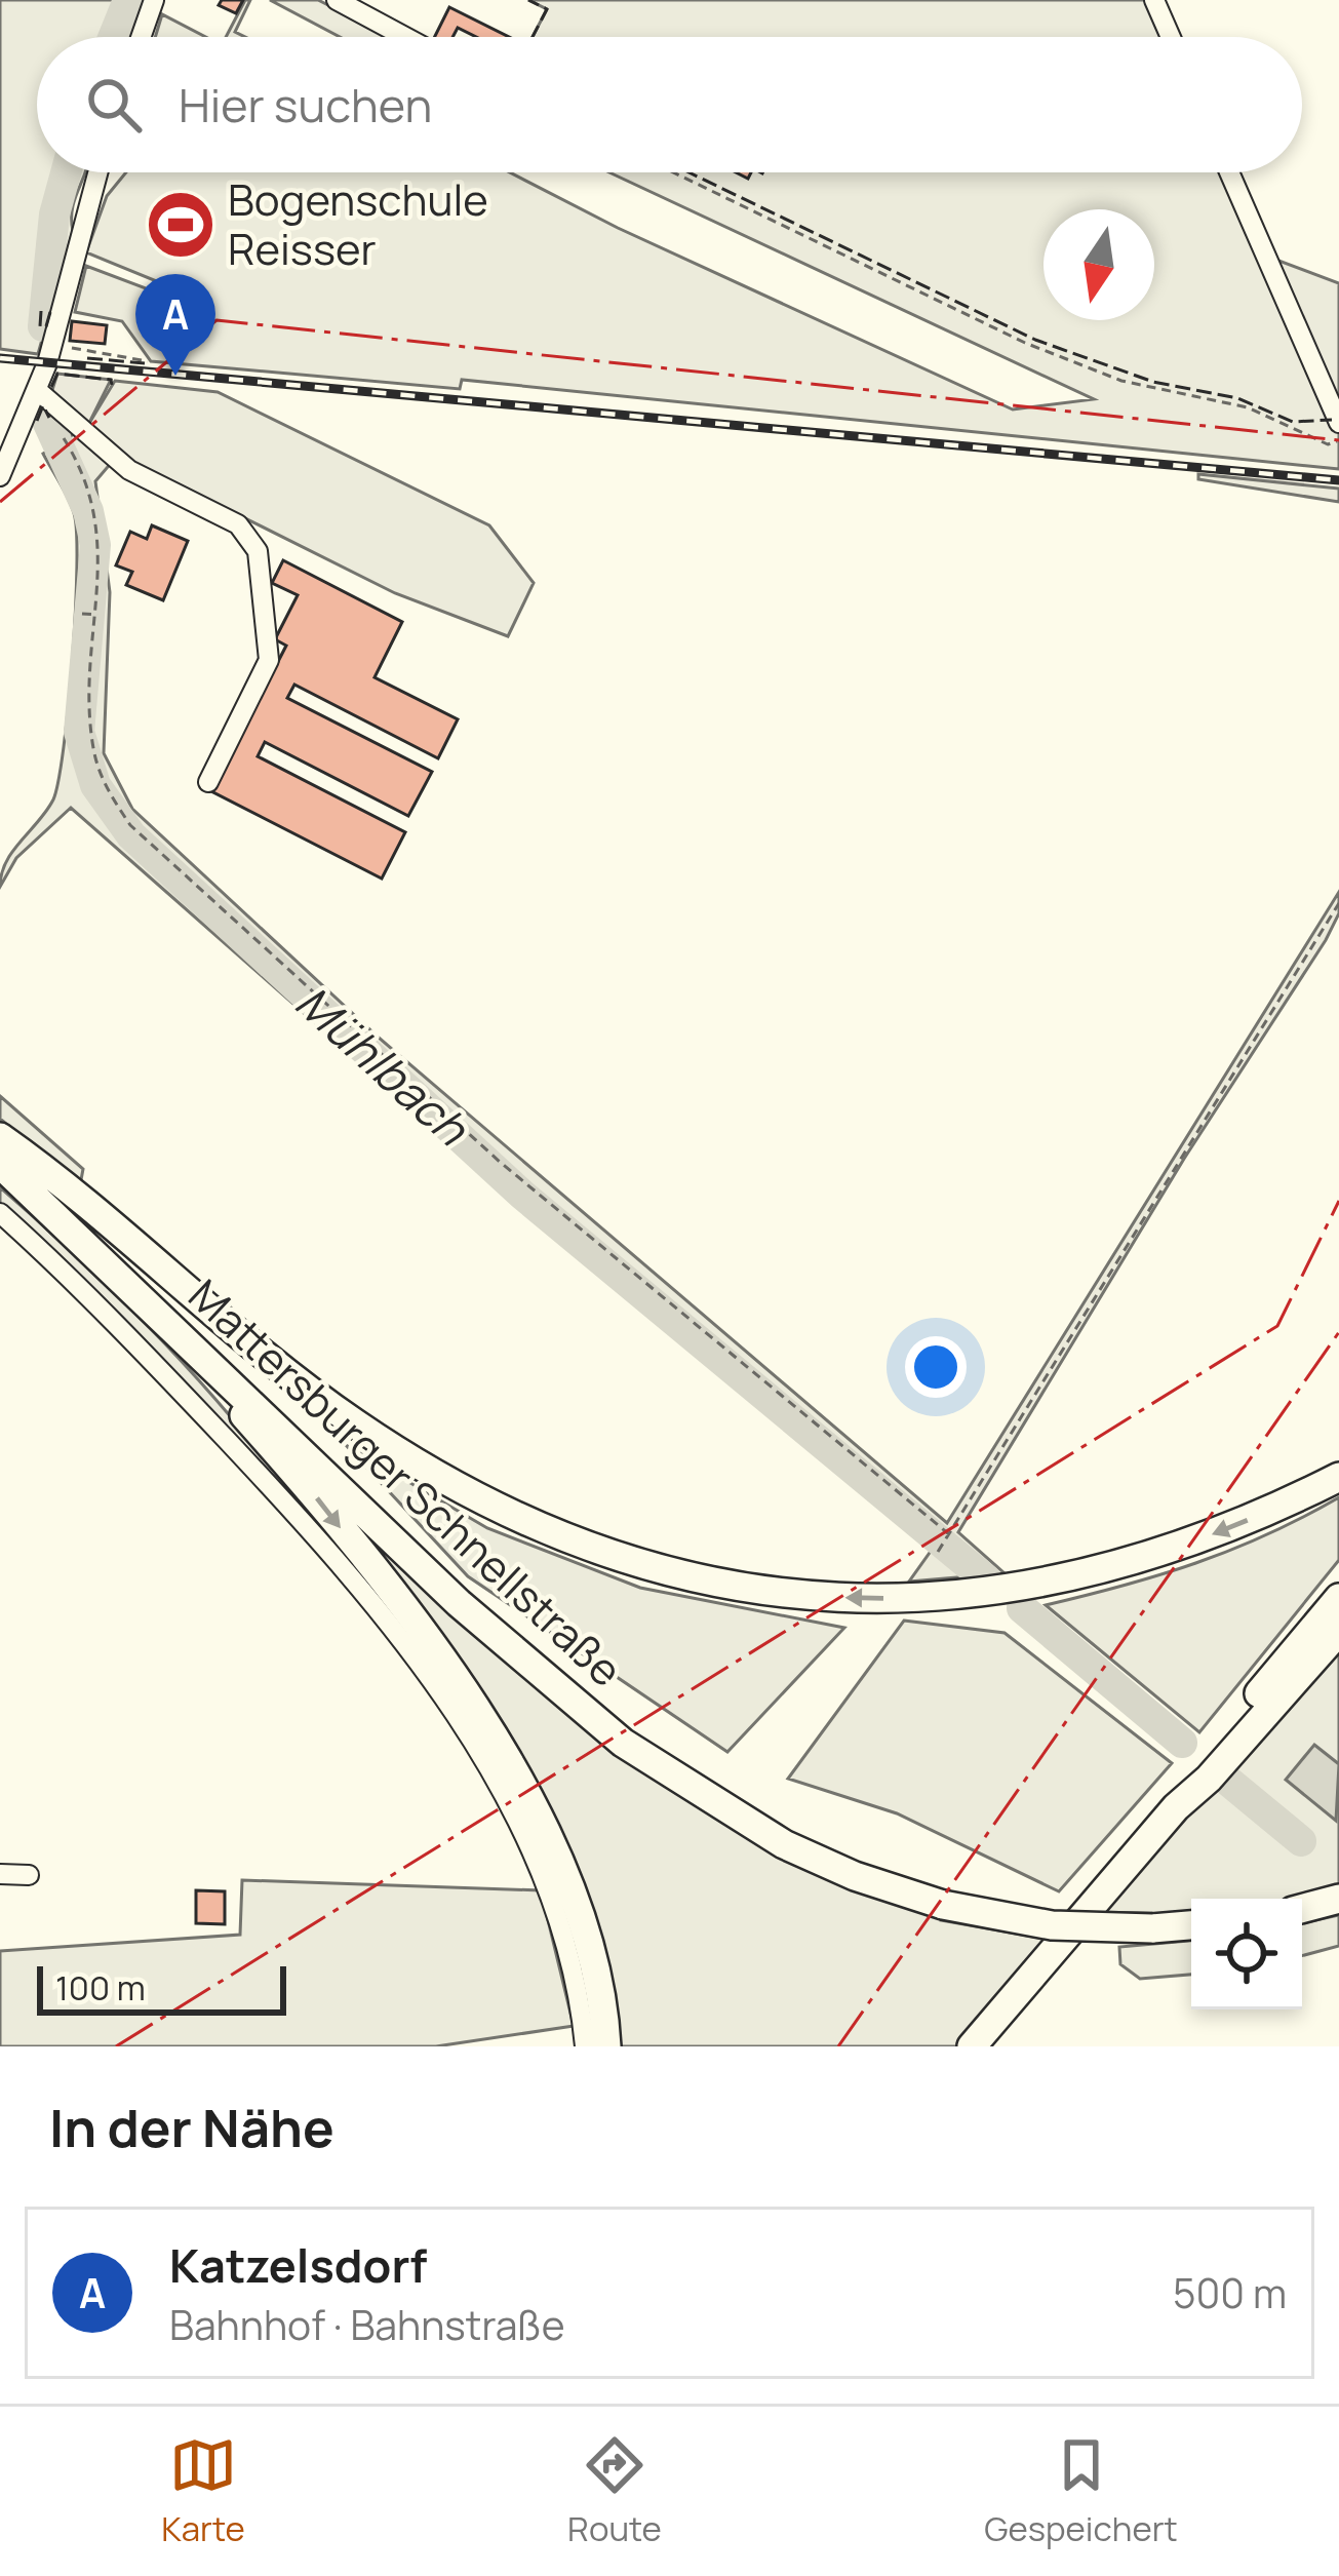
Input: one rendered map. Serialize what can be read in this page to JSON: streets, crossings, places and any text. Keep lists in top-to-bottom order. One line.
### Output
{"streets":{"highway":["Mattersburger Schnellstraße"]},"water":["Mühlbach"],"places":{"sports":["Bogenschule Reisser"]},"scale_bar":"100 m","north":"bottom","page":{"search":"Hier suchen","pins":"A","scale":"100 m","heading":"In der Nähe","list":[{"mark":"A","name":"Katzelsdorf","note":"Bahnhof · Bahnstraße","value":"500 m"}],"nav":["Karte","Route","Gespeichert"]}}
